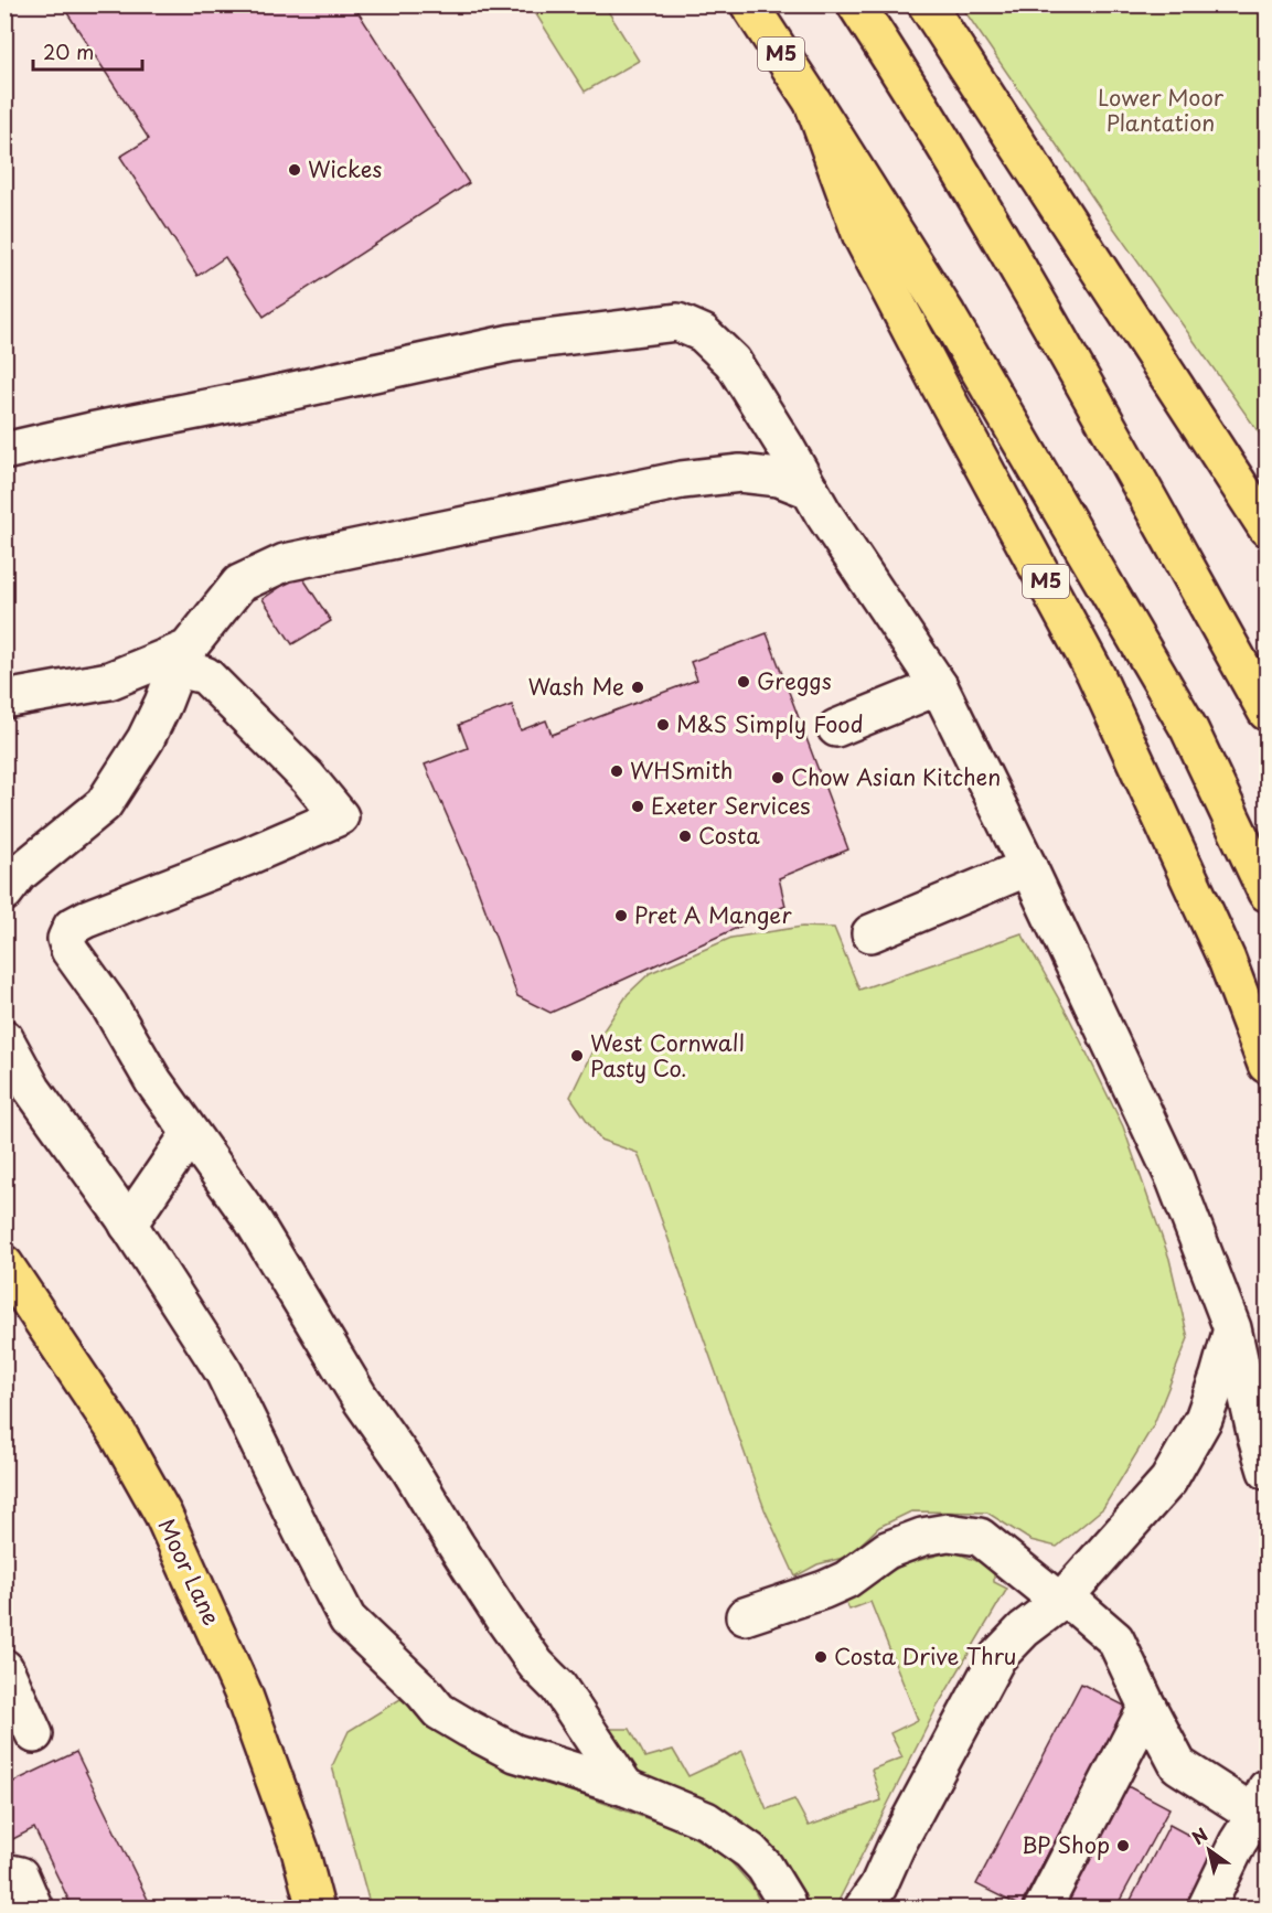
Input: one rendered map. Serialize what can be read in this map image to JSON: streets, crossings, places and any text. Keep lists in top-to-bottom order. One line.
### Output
{"streets":{"main road":["M5","Moor Lane"]},"parks":["Lower Moor Plantation"],"places":["Wickes","Greggs","Wash Me","M&S Simply Food","WHSmith","Chow Asian Kitchen","Exeter Services","Costa","Pret A Manger","West Cornwall Pasty Co.","Costa Drive Thru","BP Shop"],"scale_bar":"20 m","north":"top left"}
